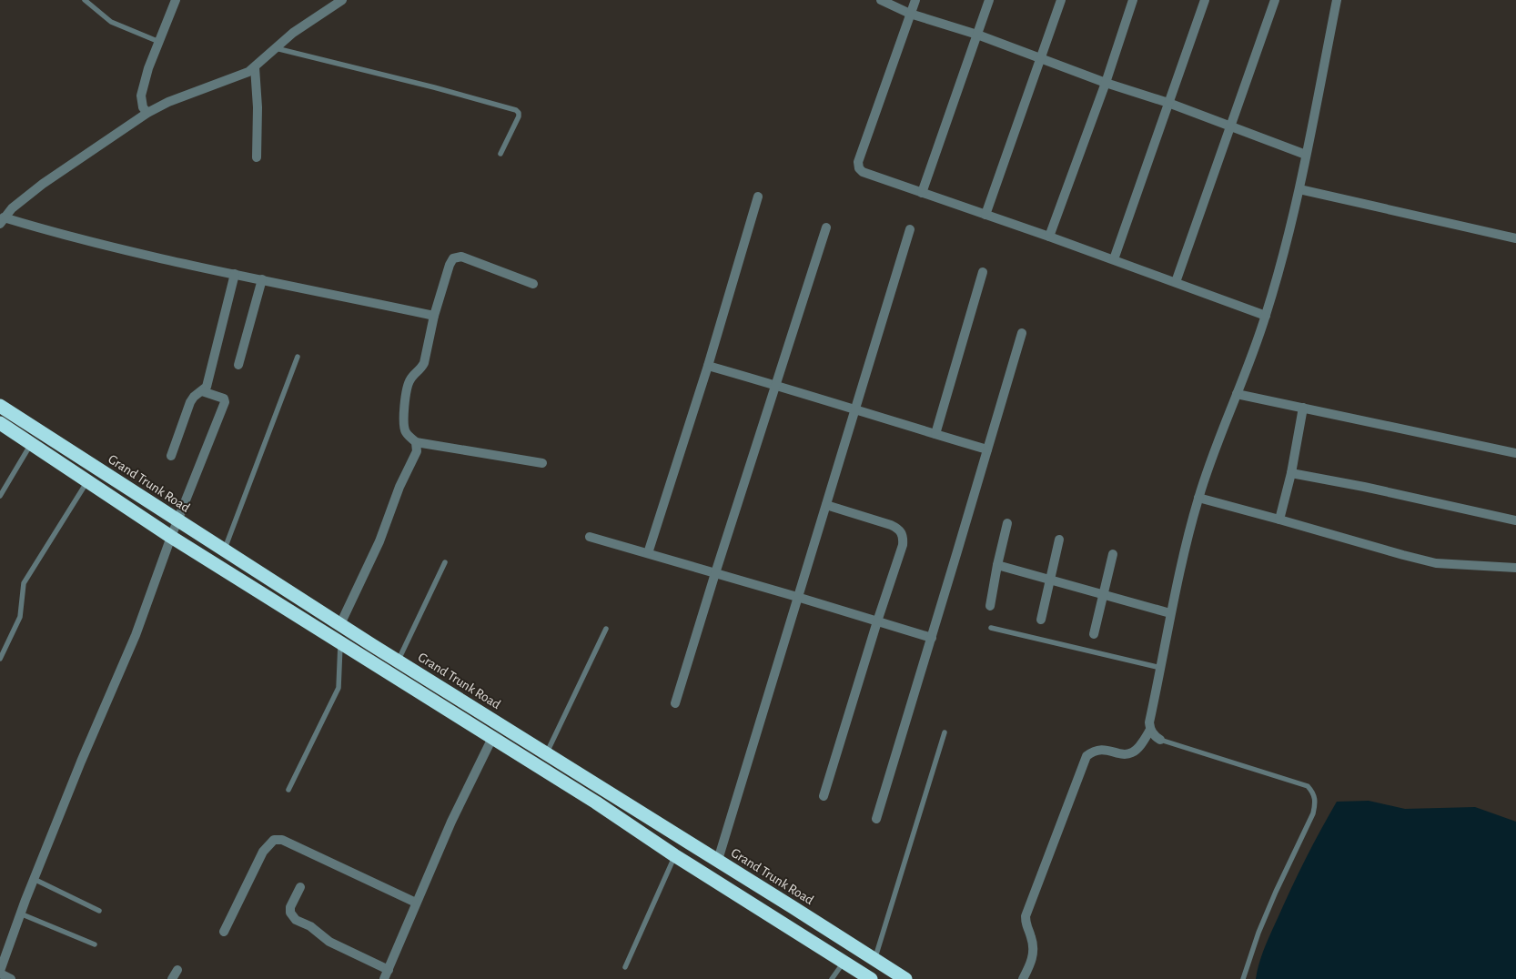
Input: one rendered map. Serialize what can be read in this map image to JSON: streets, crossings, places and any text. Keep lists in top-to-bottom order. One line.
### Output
{"streets":{"highway":["Grand Trunk Road"]}}
